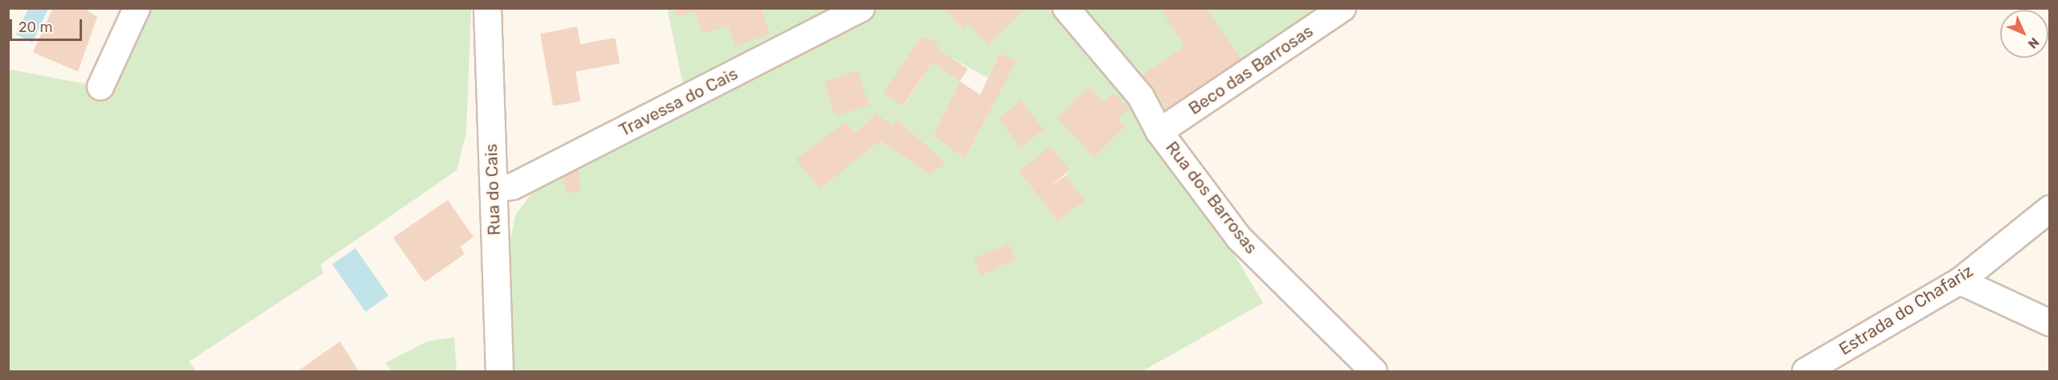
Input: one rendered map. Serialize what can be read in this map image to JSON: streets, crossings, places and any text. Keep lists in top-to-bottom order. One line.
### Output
{"streets":{"street":["Beco das Barrosas","Travessa do Cais","Rua do Cais","Rua dos Barrosas","Estrada do Chafariz"]},"crossings":[["Beco das Barrosas","Rua dos Barrosas"],["Travessa do Cais","Rua do Cais"]],"scale_bar":"20 m","north":"bottom right"}
